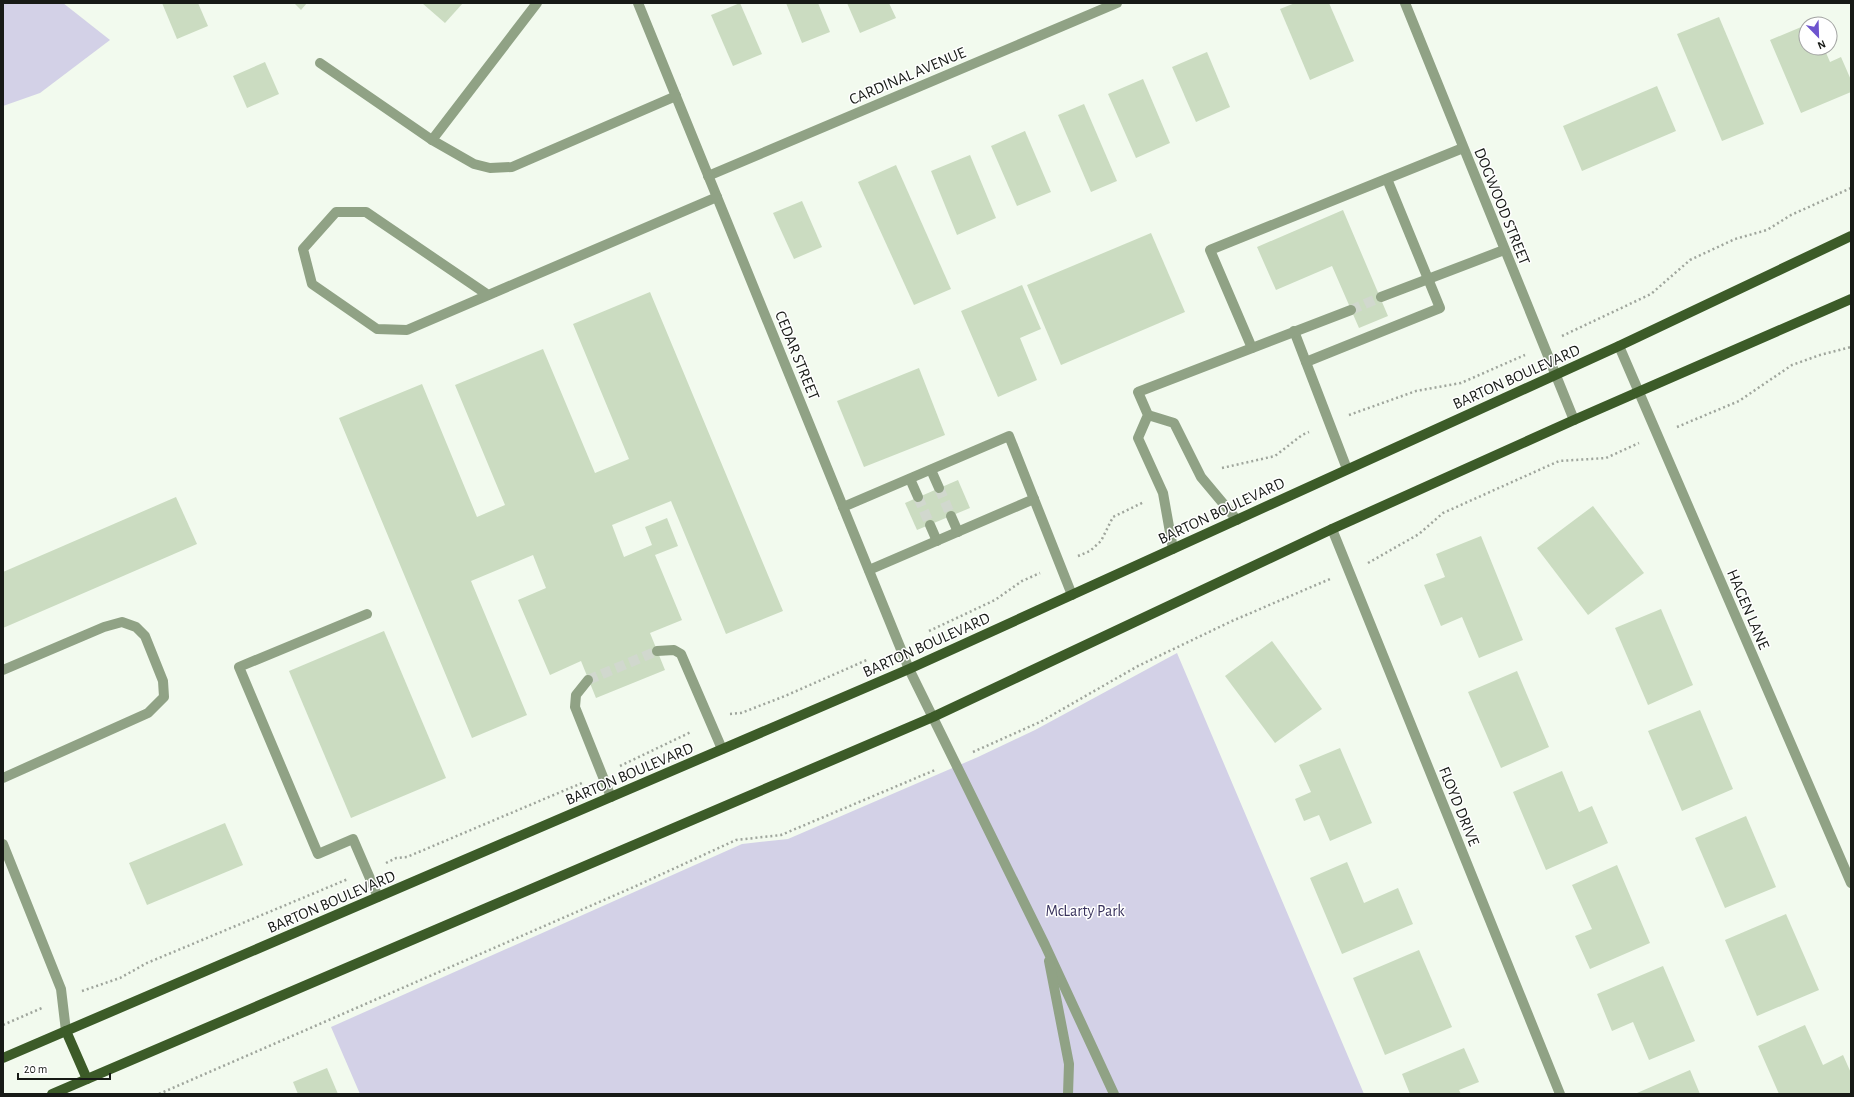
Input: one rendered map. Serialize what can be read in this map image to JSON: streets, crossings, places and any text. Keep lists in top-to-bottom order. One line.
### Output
{"streets":{"main road":["BARTON BOULEVARD"],"street":["CARDINAL AVENUE","DOGWOOD STREET","CEDAR STREET","HAGEN LANE","FLOYD DRIVE"]},"crossings":[["CARDINAL AVENUE","CEDAR STREET"],["DOGWOOD STREET","BARTON BOULEVARD"],["CEDAR STREET","BARTON BOULEVARD"],["BARTON BOULEVARD","HAGEN LANE"]],"parks":["McLarty Park"],"scale_bar":"20 m","north":"bottom right"}
